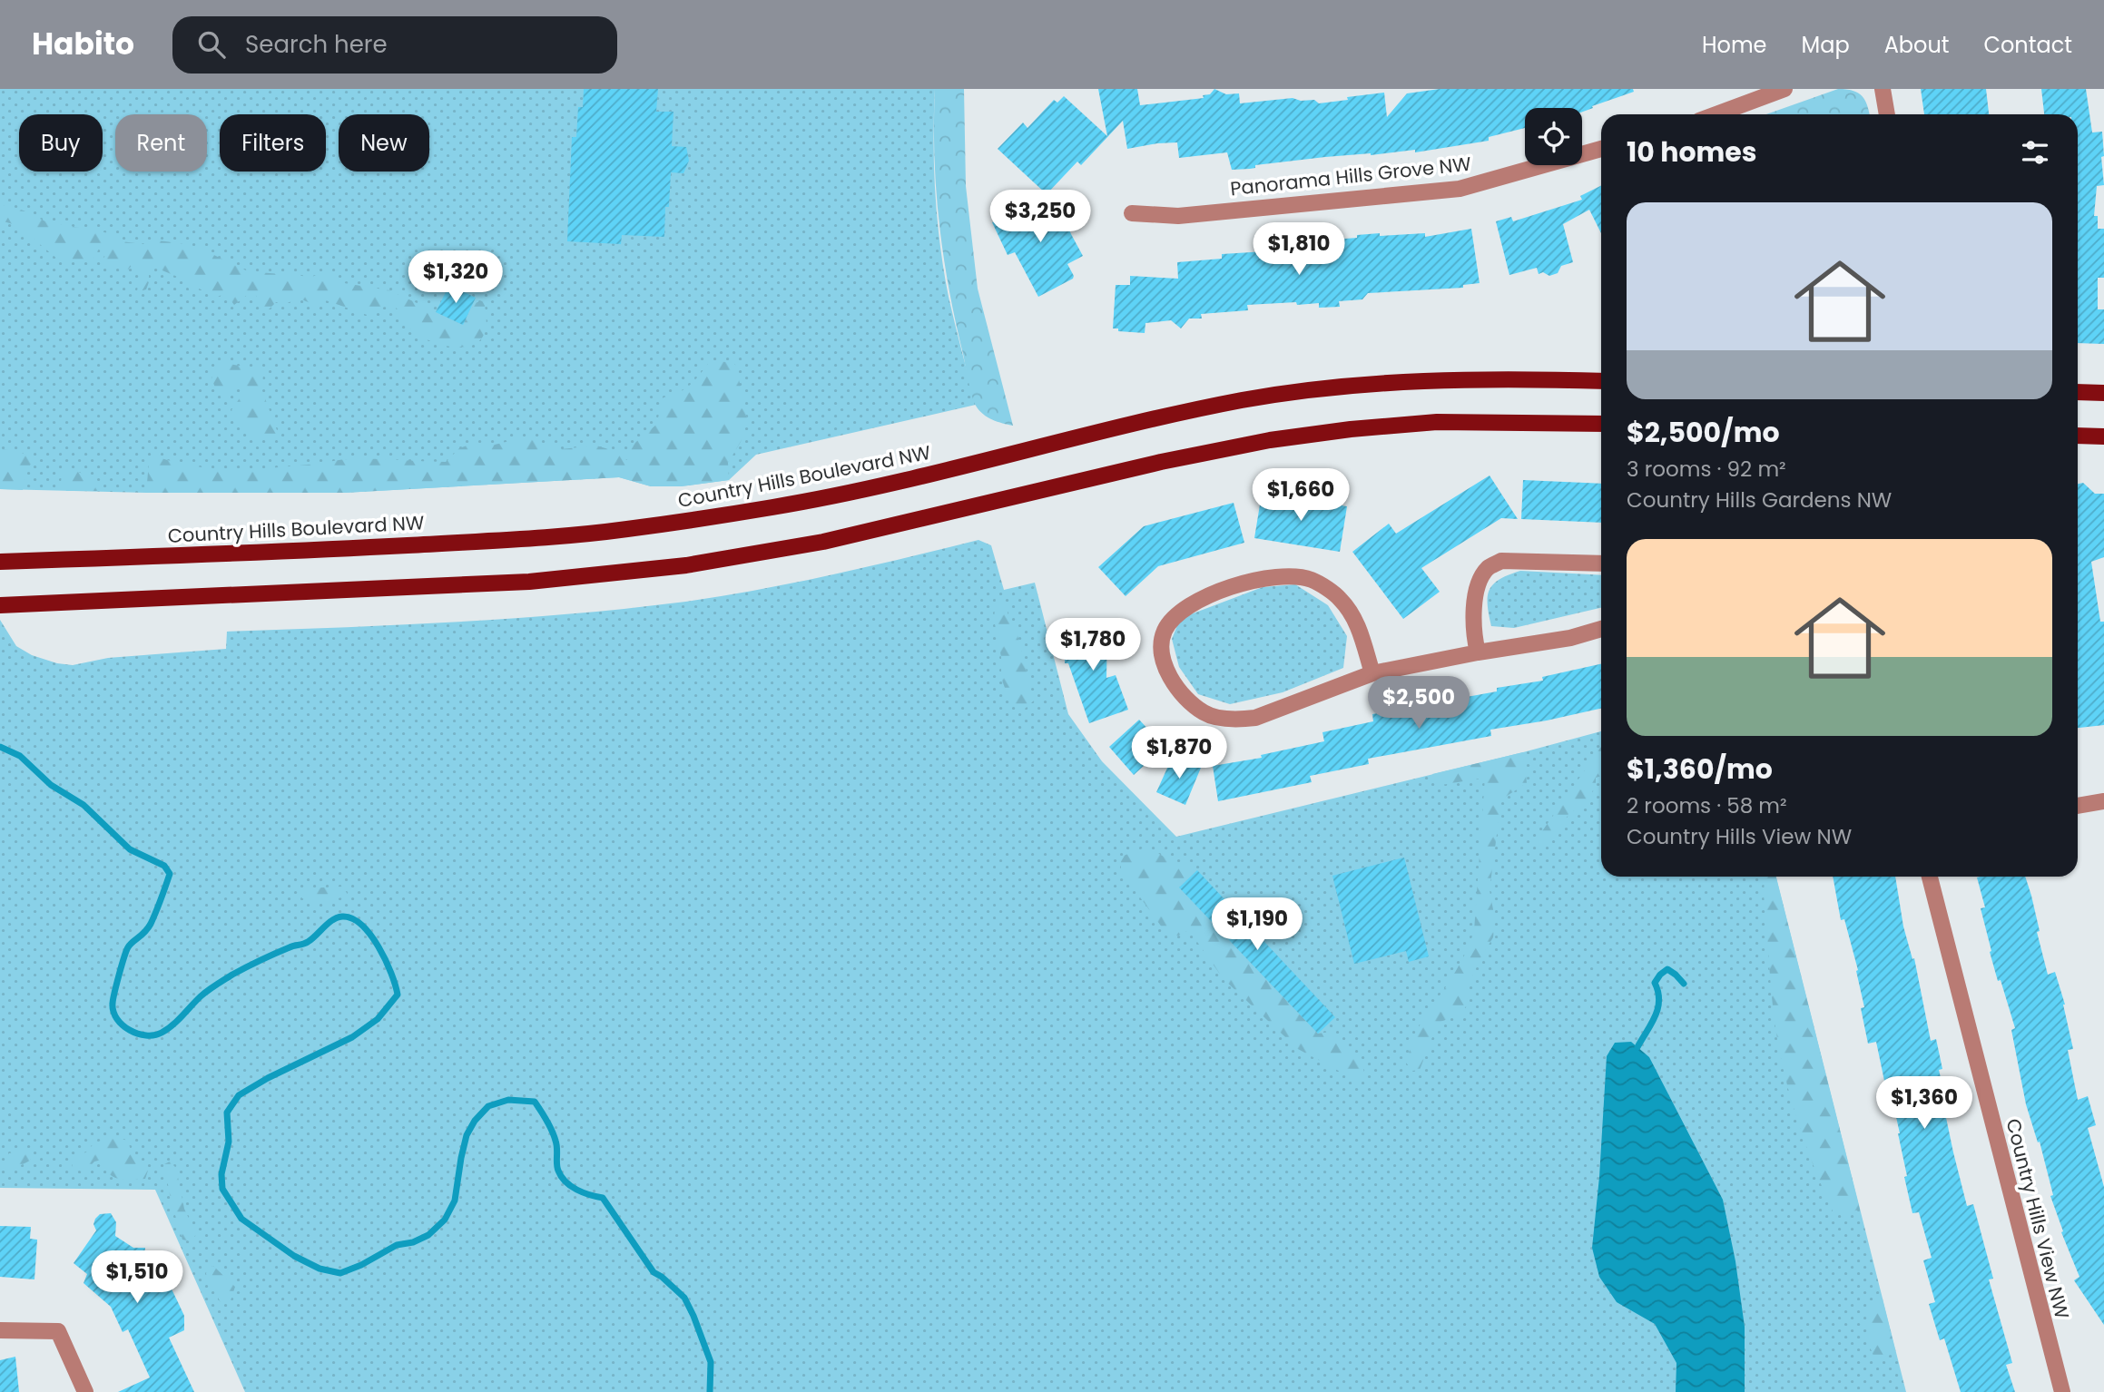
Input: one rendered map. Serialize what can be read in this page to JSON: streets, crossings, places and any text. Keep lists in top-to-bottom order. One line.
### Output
{"streets":{"main road":["Country Hills Boulevard NW"],"street":["Panorama Hills Grove NW","Country Hills View NW"]},"page":{"header":"Habito","search":"Search here","nav":["Home","Map","About","Contact"],"chip":["Buy","Rent","Filters","New"],"heading":"10 homes","price":["$3,250","$1,810","$1,320","$1,660","$1,780","$2,500","$1,870","$1,190","$1,360","$1,510"],"list":[{"name":"$2,500/mo","note":"3 rooms · 92 m² · Country Hills Gardens NW"},{"name":"$1,360/mo","note":"2 rooms · 58 m² · Country Hills View NW"}]}}
